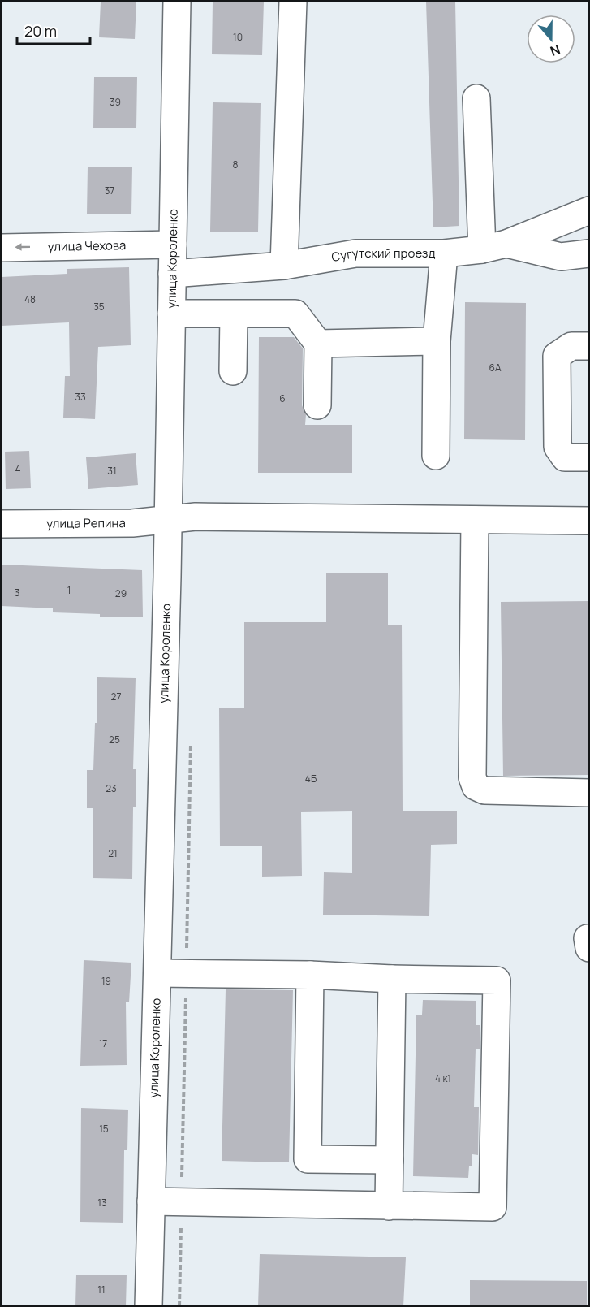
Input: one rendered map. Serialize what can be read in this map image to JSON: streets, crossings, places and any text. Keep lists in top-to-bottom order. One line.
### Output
{"streets":{"street":["улица Чехова","Сугутский проезд","улица Короленко","улица Репина"]},"crossings":[["улица Чехова","улица Короленко"],["Сугутский проезд","улица Короленко"],["улица Короленко","улица Репина"]],"one_way":["улица Чехова"],"house_numbers":["10","39","8","37","48","35","6А","33","6","4","31","1","3","29","27","25","4Б","23","21","19","17","4 к1","15","13","11"],"scale_bar":"20 m","north":"bottom"}
